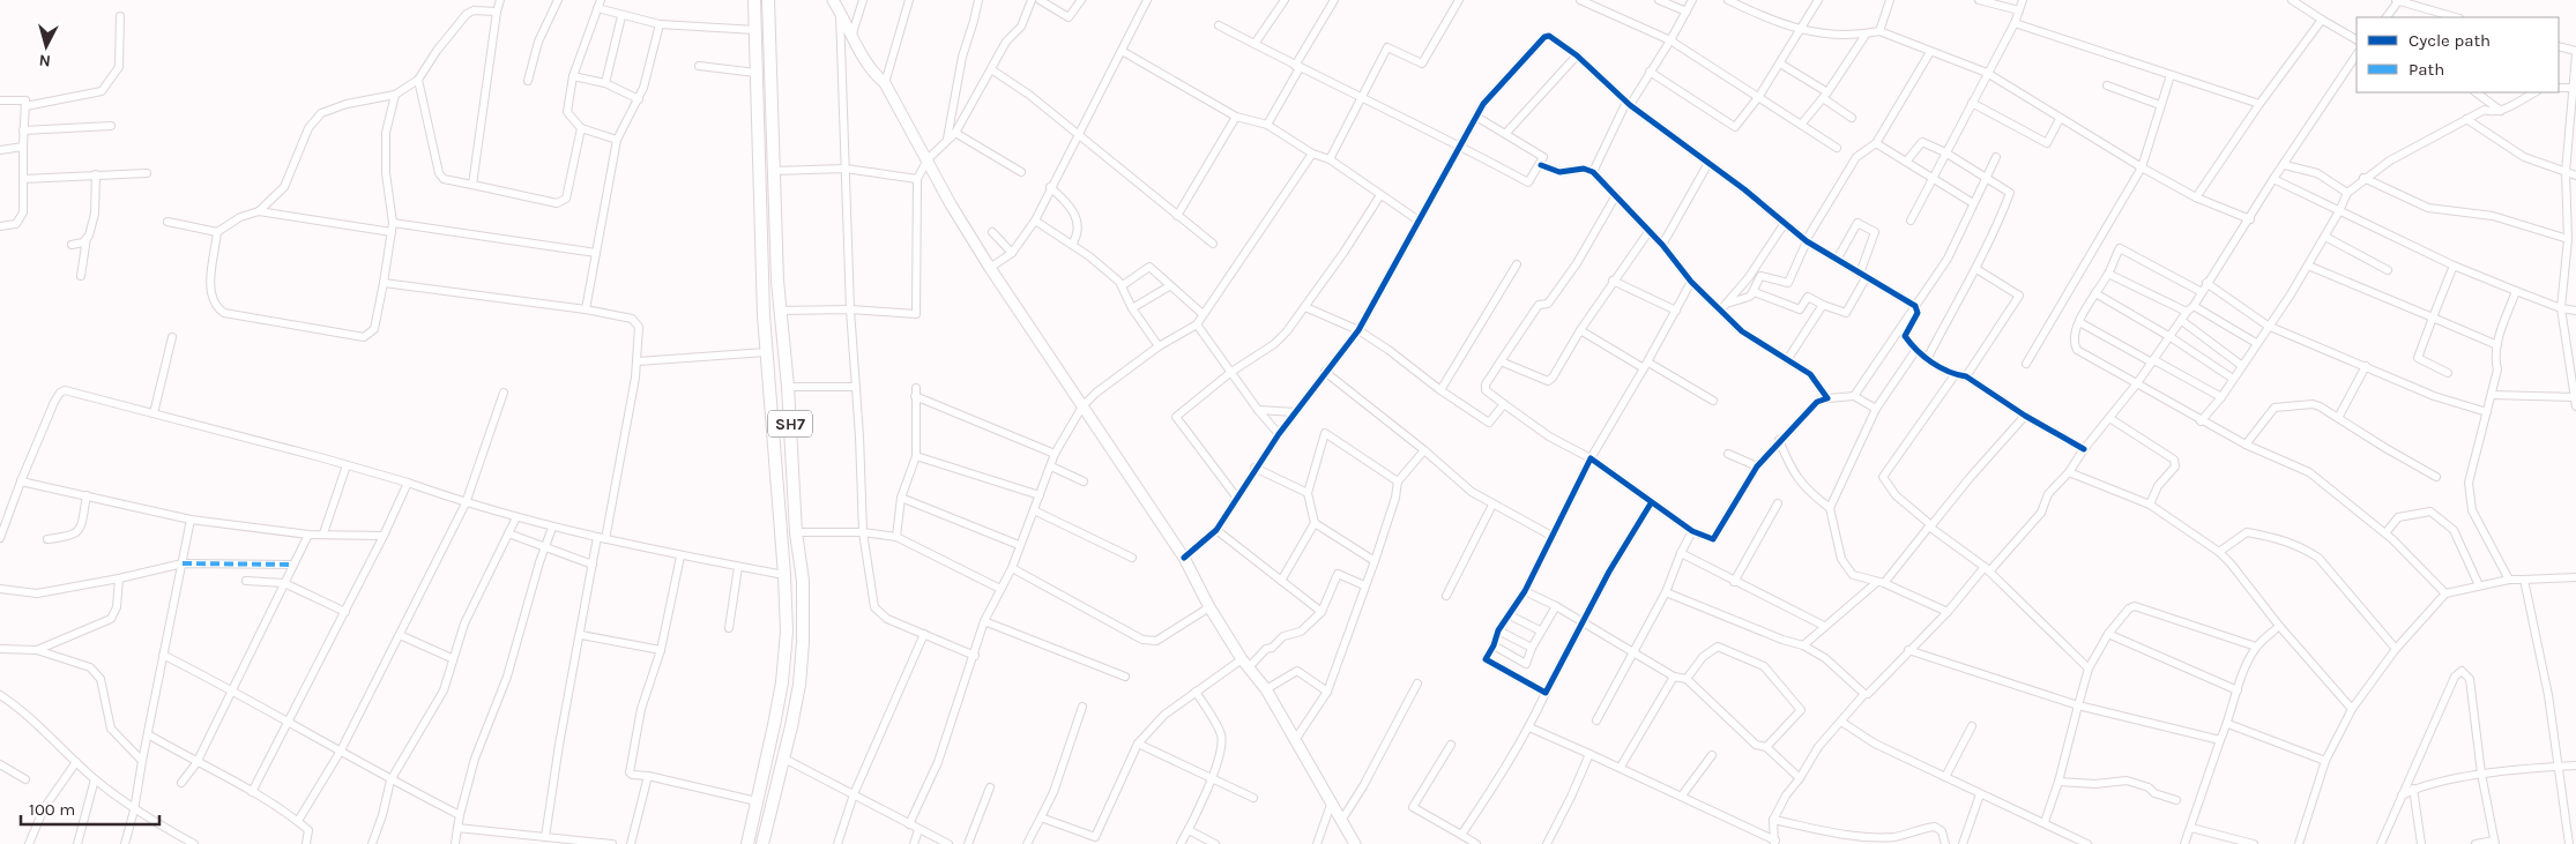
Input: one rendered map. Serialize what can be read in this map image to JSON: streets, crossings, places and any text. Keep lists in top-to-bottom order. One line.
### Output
{"streets":{"main road":["SH7"]},"legend":["Cycle path","Path"],"scale_bar":"100 m","north":"bottom"}
